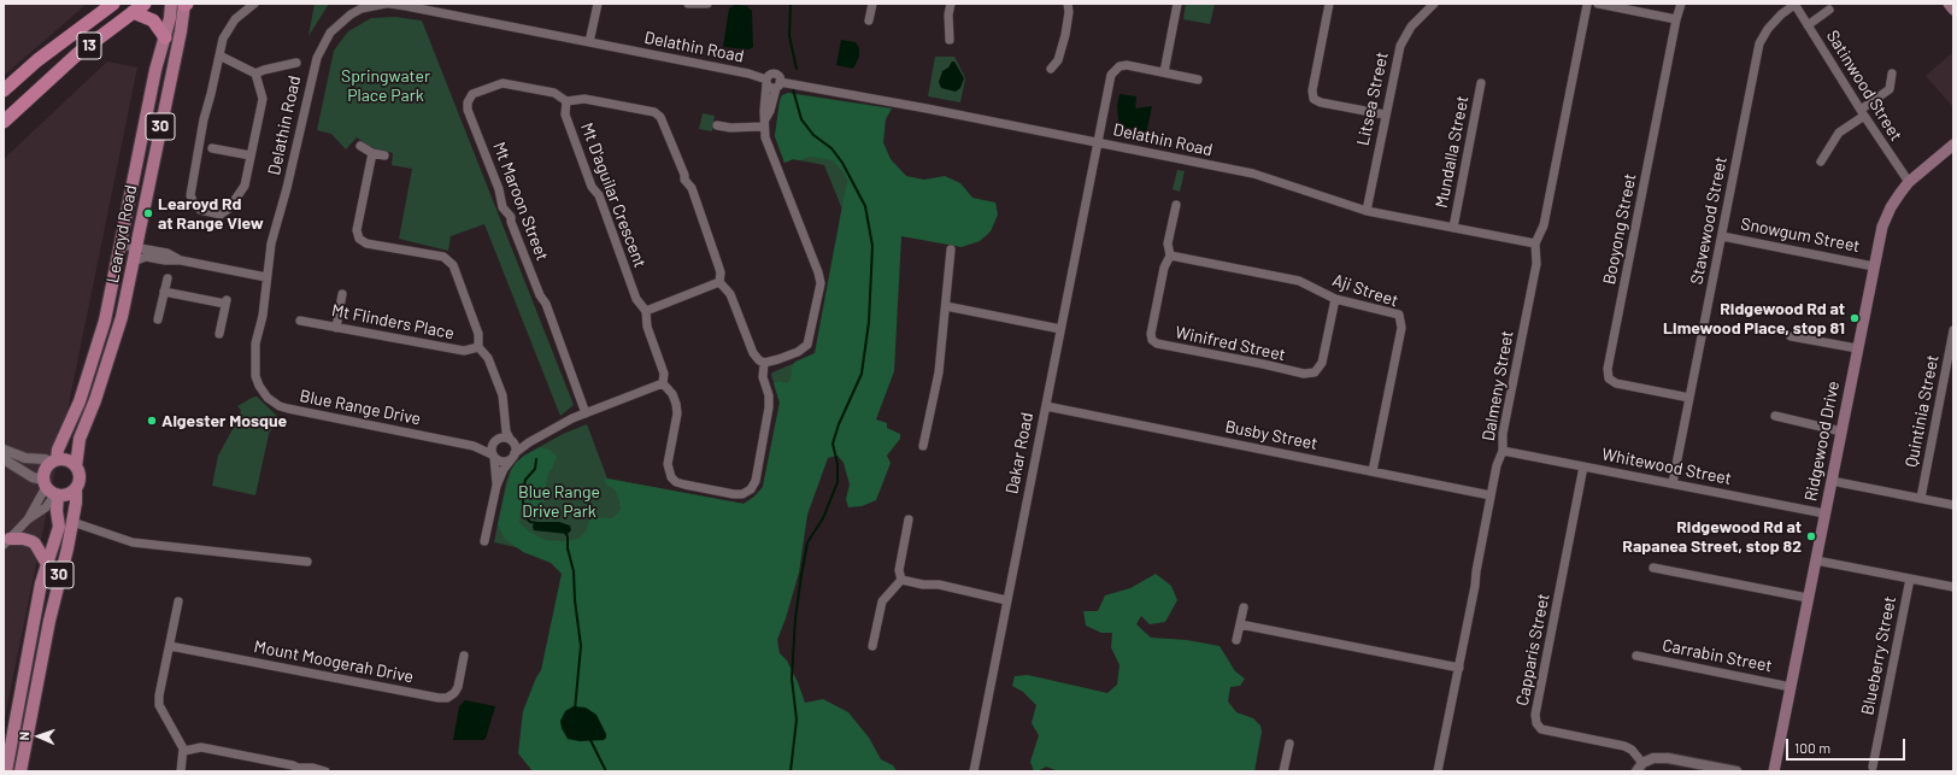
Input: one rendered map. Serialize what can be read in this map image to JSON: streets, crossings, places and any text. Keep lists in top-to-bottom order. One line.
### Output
{"streets":{"highway":["13"],"main road":["30","Learoyd Road","Ridgewood Drive"],"street":["Delathin Road","Satinwood Street","Litsea Street","Mundalla Street","Mt D'aguilar Crescent","Mt Maroon Street","Stavewood Street","Booyong Street","Snowgum Street","Aji Street","Mt Flinders Place","Winifred Street","Dalmeny Street","Blue Range Drive","Quintinia Street","Busby Street","Dakar Road","Whitewood Street","Capparis Street","Carrabin Street","Blueberry Street","Mount Moogerah Drive"]},"crossings":[["Delathin Road","Litsea Street"],["Delathin Road","Mundalla Street"],["Delathin Road","Dalmeny Street"],["Delathin Road","Blue Range Drive"],["Delathin Road","Dakar Road"],["Satinwood Street","Stavewood Street"],["Satinwood Street","Ridgewood Drive"],["30","Learoyd Road"],["Mt D'aguilar Crescent","Mt Maroon Street"],["Stavewood Street","Booyong Street"],["Stavewood Street","Snowgum Street"],["Stavewood Street","Whitewood Street"],["Snowgum Street","Ridgewood Drive"],["Aji Street","Winifred Street"],["Aji Street","Busby Street"],["Dalmeny Street","Busby Street"],["Dalmeny Street","Whitewood Street"],["Busby Street","Dakar Road"],["Ridgewood Drive","Whitewood Street"],["Ridgewood Drive","Carrabin Street"],["Whitewood Street","Capparis Street"]],"parks":["Springwater Place Park","Blue Range Drive Park"],"places":["Learoyd Rd at Range View","Ridgewood Rd at Limewood Place, stop 81","Algester Mosque","Ridgewood Rd at Rapanea Street, stop 82"],"scale_bar":"100 m","north":"left"}
